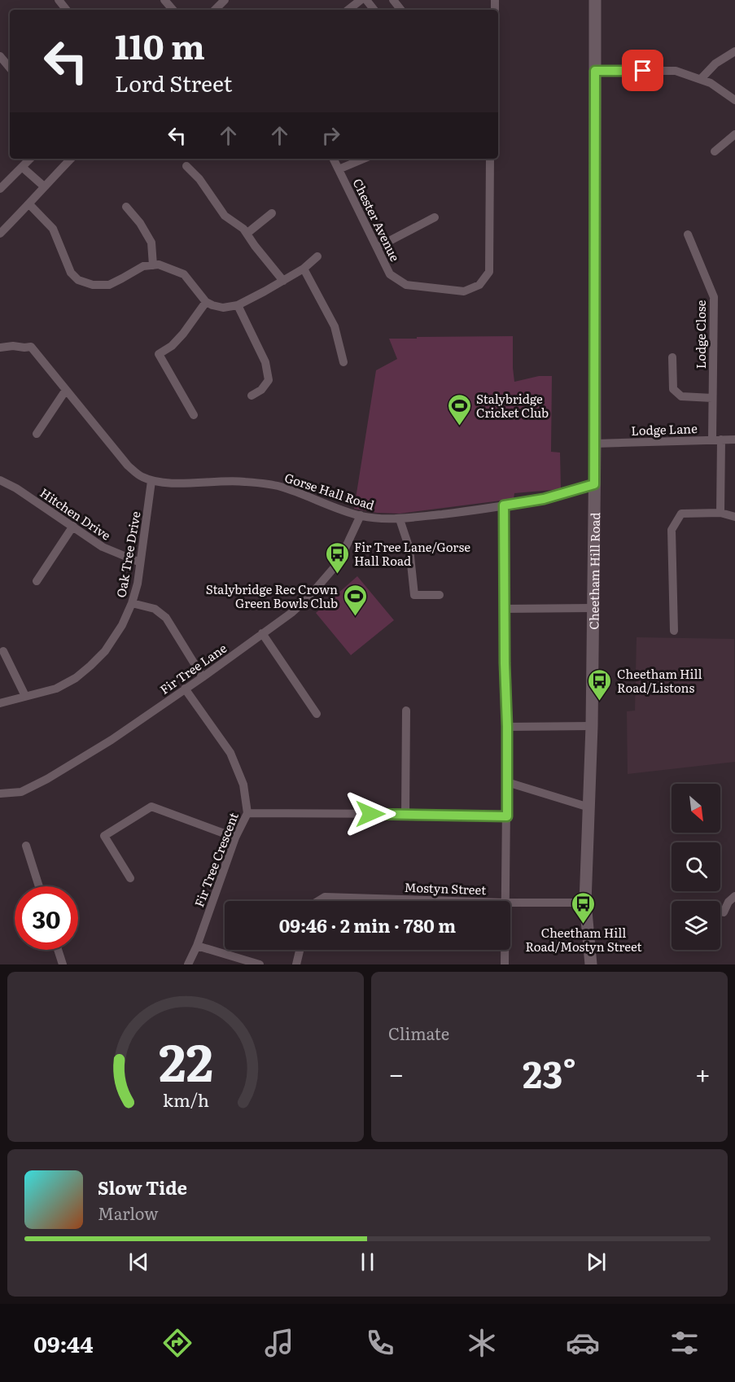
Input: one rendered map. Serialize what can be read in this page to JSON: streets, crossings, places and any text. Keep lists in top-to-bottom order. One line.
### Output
{"streets":{"main road":["Cheetham Hill Road"],"street":["Chester Avenue","Lodge Close","Lodge Lane","Gorse Hall Road","Hitchen Drive","Oak Tree Drive","Fir Tree Lane","Fir Tree Crescent","Mostyn Street"]},"crossings":[["Lodge Close","Lodge Lane"],["Lodge Lane","Cheetham Hill Road"],["Gorse Hall Road","Oak Tree Drive"],["Gorse Hall Road","Cheetham Hill Road"],["Gorse Hall Road","Fir Tree Lane"],["Hitchen Drive","Oak Tree Drive"],["Cheetham Hill Road","Mostyn Street"],["Fir Tree Lane","Fir Tree Crescent"]],"places":{"sports":["Stalybridge Cricket Club","Stalybridge Rec Crown Green Bowls Club"],"bus stop":["Fir Tree Lane/Gorse Hall Road","Cheetham Hill Road/Listons","Cheetham Hill Road/Mostyn Street"]},"north":"bottom right","page":{"turn":["110 m","Lord Street"],"limit":"30","trip":"09:46 · 2 min · 780 m","tile":"Climate","heat":["−","23°","+"],"song":["Slow Tide","Marlow"],"tabs":"09:44","gauge":["22","km/h"]}}
